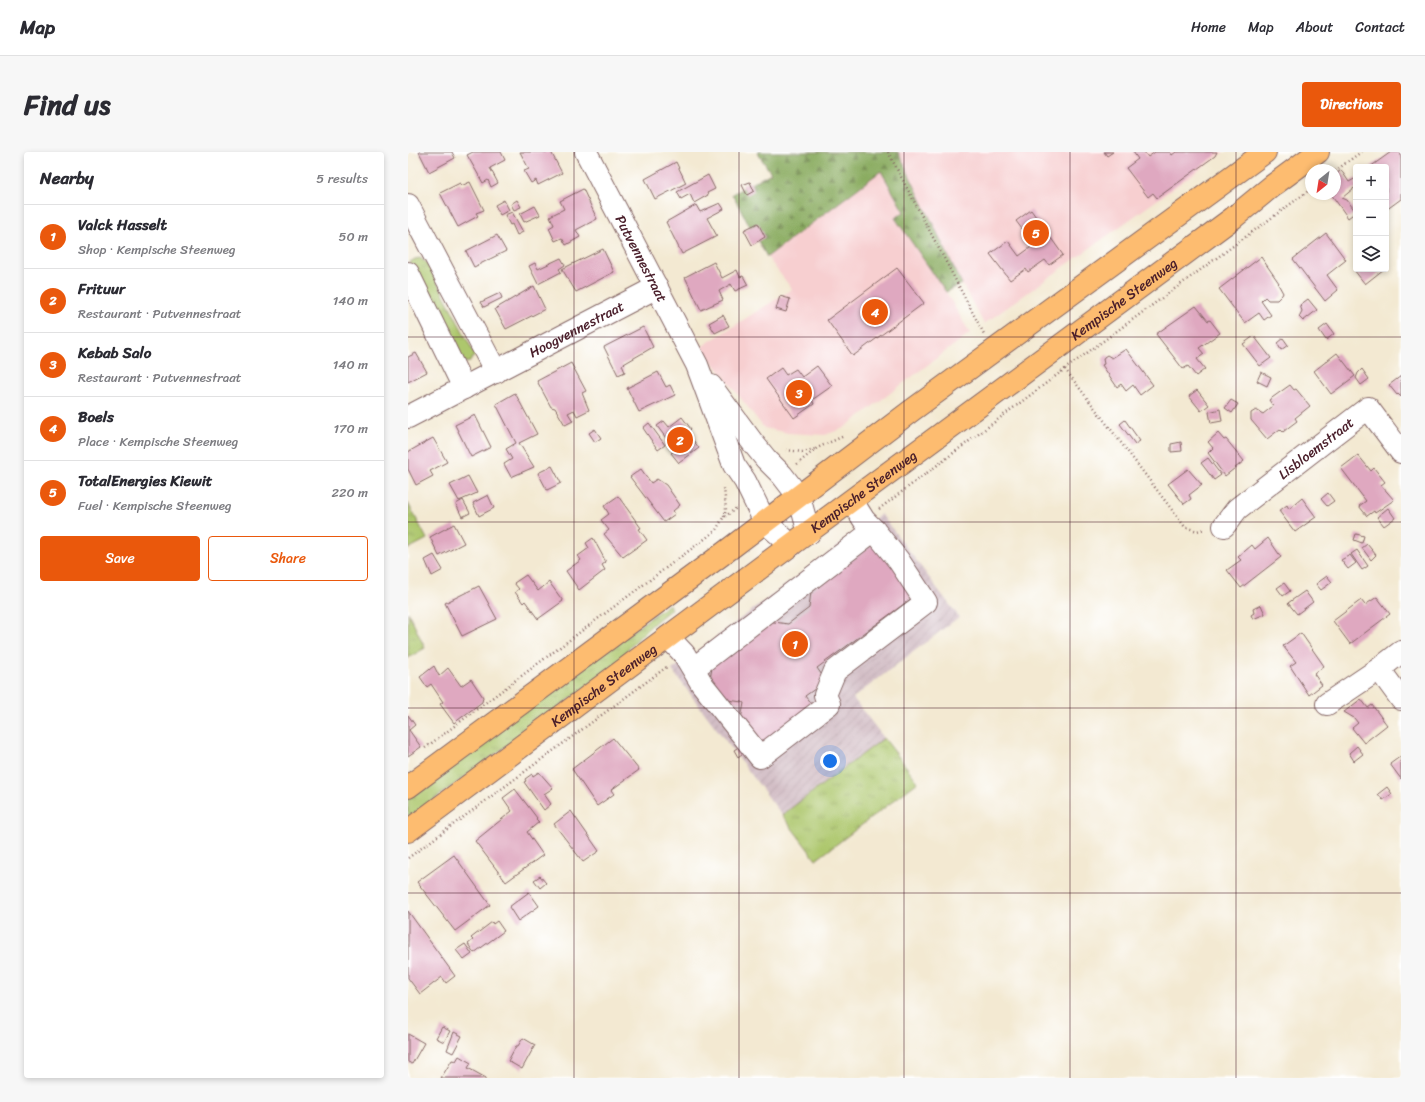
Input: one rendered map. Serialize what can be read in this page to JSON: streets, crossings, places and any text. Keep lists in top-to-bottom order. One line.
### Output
{"streets":{"main road":["Kempische Steenweg"],"street":["Putvennestraat","Hoogvennestraat","Lisbloemstraat"]},"crossings":[["Putvennestraat","Kempische Steenweg"],["Putvennestraat","Hoogvennestraat"]],"north":"bottom left","page":{"header":"Map","nav":["Home","Map","About","Contact"],"title":"Find us","buttons":["Directions",["Save","Share"]],"heading":["Nearby","5 results"],"map_buttons":["+","−"],"list":[{"mark":"1","name":"Valck Hasselt","note":"Shop · Kempische Steenweg","value":"50 m"},{"mark":"2","name":"Frituur","note":"Restaurant · Putvennestraat","value":"140 m"},{"mark":"3","name":"Kebab Salo","note":"Restaurant · Putvennestraat","value":"140 m"},{"mark":"4","name":"Boels","note":"Place · Kempische Steenweg","value":"170 m"},{"mark":"5","name":"TotalEnergies Kiewit","note":"Fuel · Kempische Steenweg","value":"220 m"}],"pins":["5","4","3","2","1"]}}
